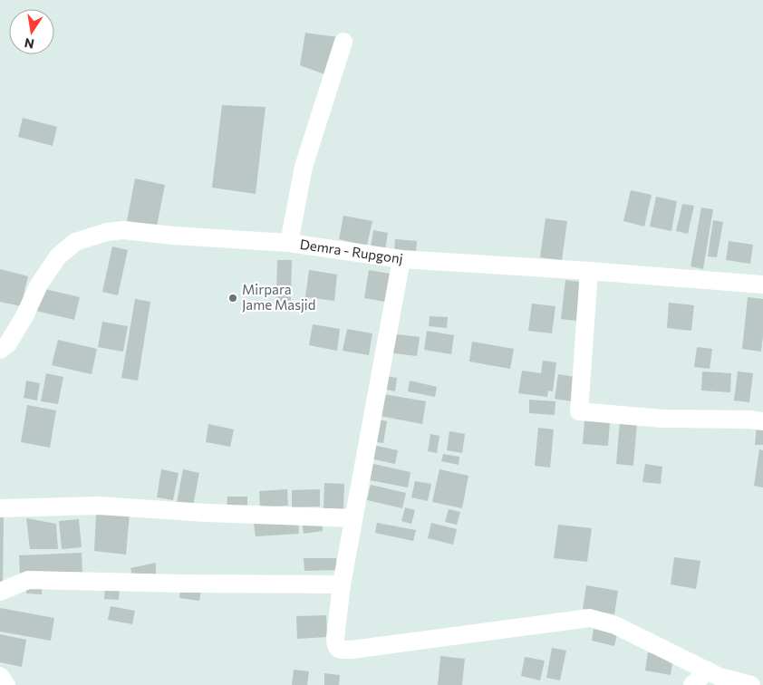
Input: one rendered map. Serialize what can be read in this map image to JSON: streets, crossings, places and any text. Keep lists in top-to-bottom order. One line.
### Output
{"streets":{"street":["Demra - Rupgonj"]},"places":["Mirpara Jame Masjid"],"north":"bottom"}
